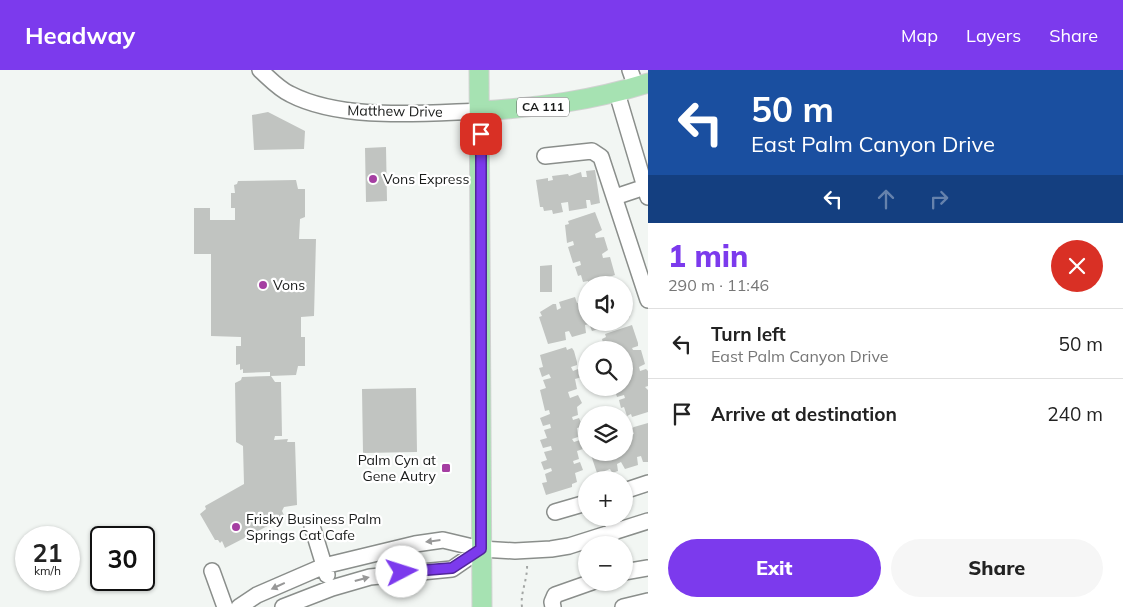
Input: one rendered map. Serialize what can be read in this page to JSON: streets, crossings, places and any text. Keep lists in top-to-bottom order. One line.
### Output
{"streets":{"main road":["CA 111"],"street":["Matthew Drive"]},"crossings":[["CA 111","Matthew Drive"]],"places":{"other":["Vons Express","Vons","Frisky Business Palm Springs Cat Cafe"],"transit":["Palm Cyn at Gene Autry"]},"page":{"header":"Headway","nav":["Map","Layers","Share"],"turn":["50 m","East Palm Canyon Drive"],"heading":["1 min","290 m · 11:46"],"map_buttons":["+","−"],"list":[{"name":"Turn left","note":"East Palm Canyon Drive","value":"50 m"},{"name":"Arrive at destination","value":"240 m"}],"speed":"21 km/h","limit":"30","buttons":["Exit","Share"]}}
